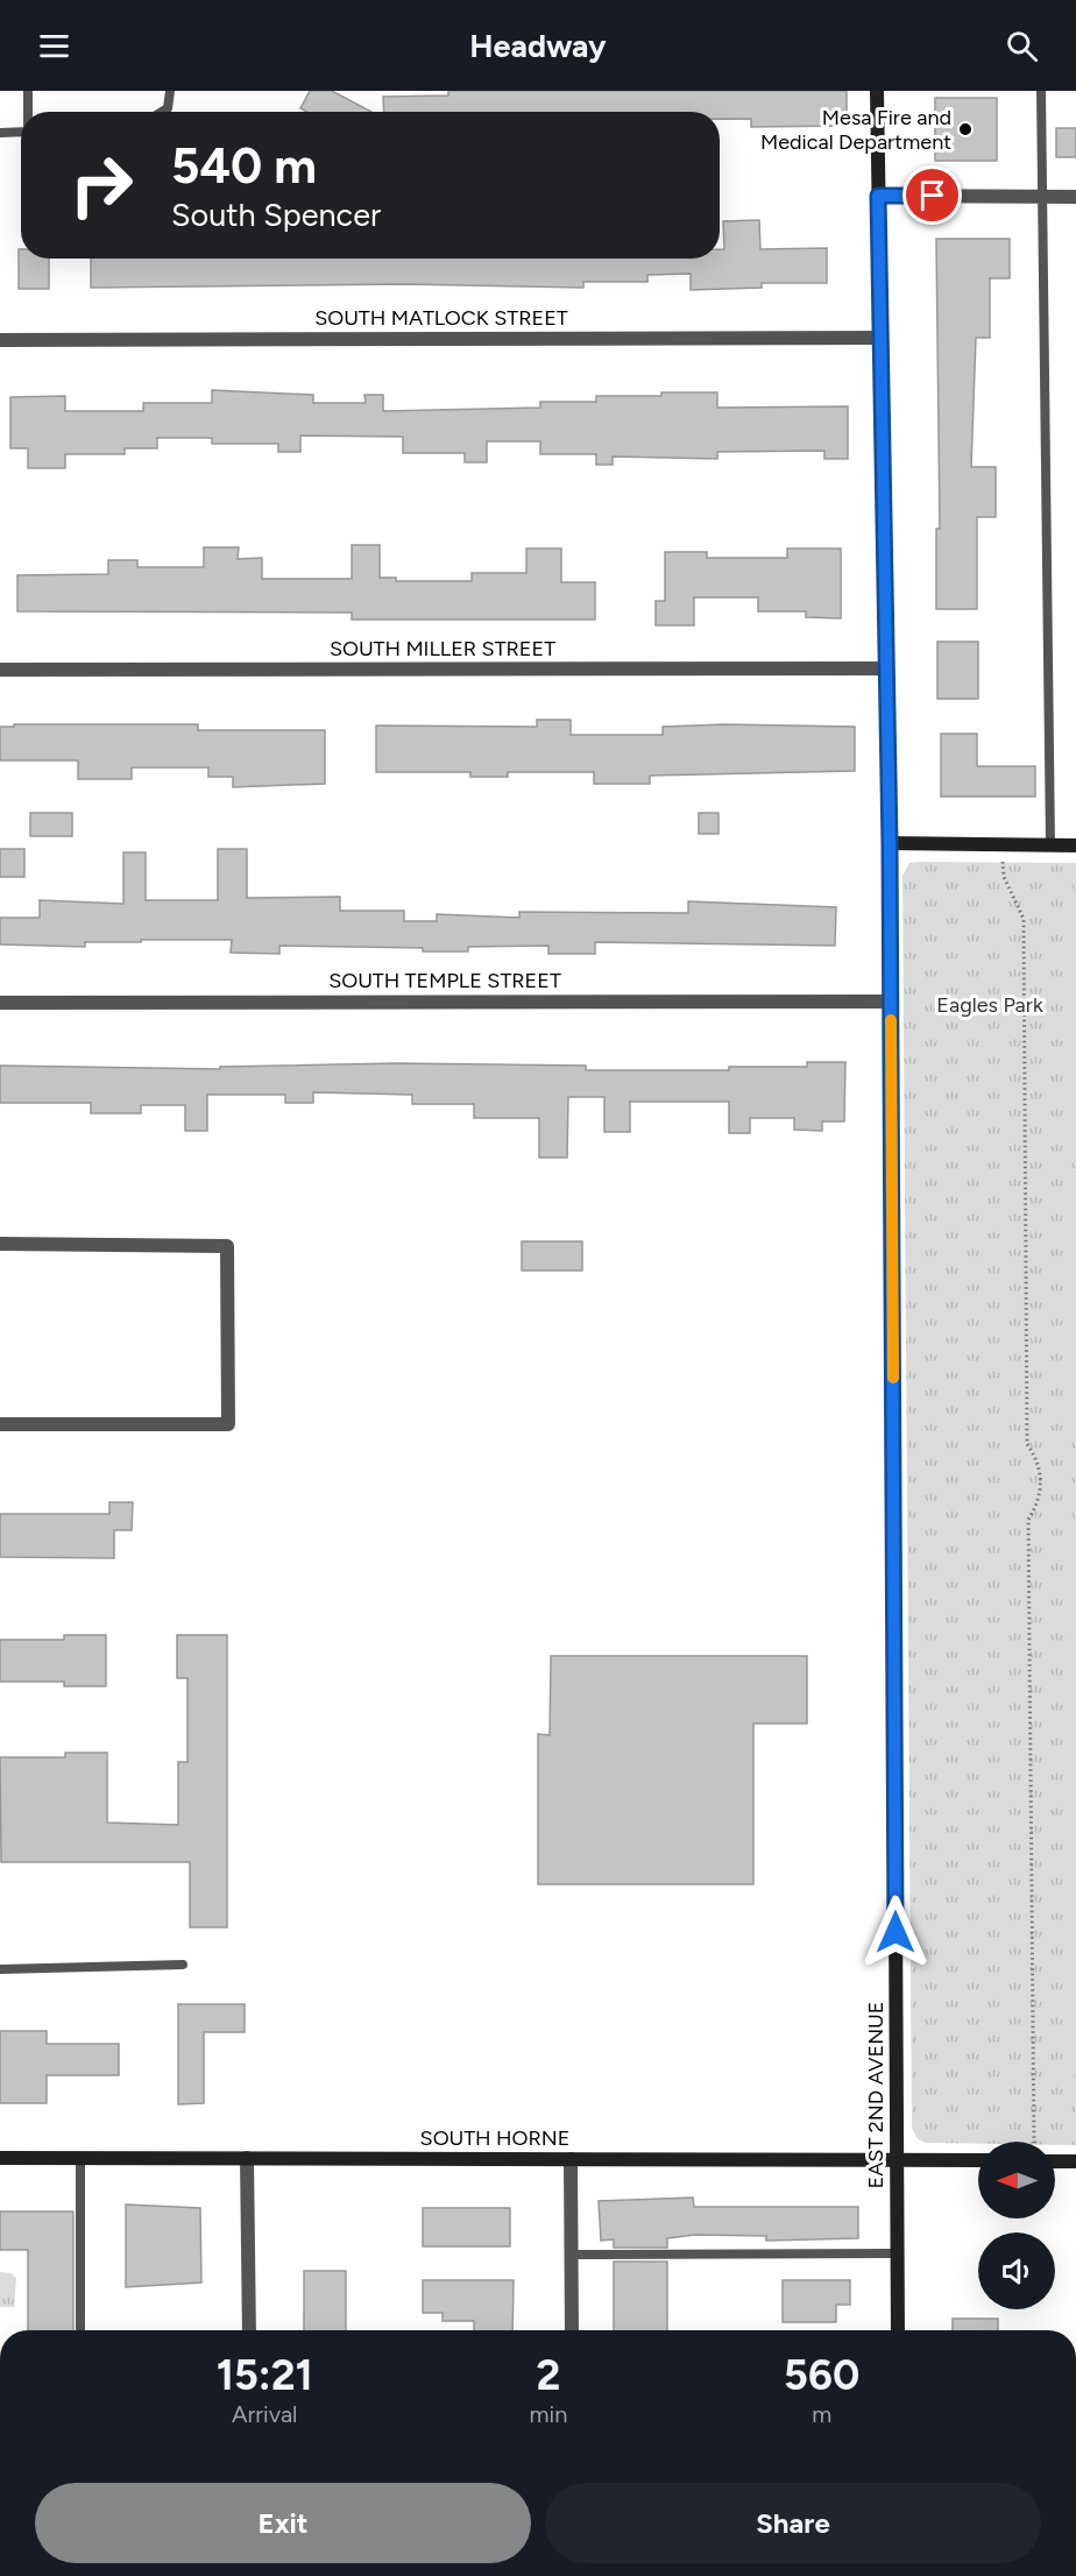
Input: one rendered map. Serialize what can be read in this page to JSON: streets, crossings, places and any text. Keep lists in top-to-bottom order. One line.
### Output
{"streets":{"street":["SOUTH MATLOCK STREET","SOUTH MILLER STREET","SOUTH TEMPLE STREET","EAST 2ND AVENUE","SOUTH HORNE"]},"crossings":[["SOUTH MATLOCK STREET","EAST 2ND AVENUE"],["SOUTH MILLER STREET","EAST 2ND AVENUE"],["SOUTH TEMPLE STREET","EAST 2ND AVENUE"],["EAST 2ND AVENUE","SOUTH HORNE"]],"parks":["Eagles Park"],"places":["Mesa Fire and Medical Department"],"north":"left","page":{"header":"Headway","turn":["540 m","South Spencer"],"eta":["15:21","Arrival","2","min","560","m"],"buttons":["Exit","Share"]}}
